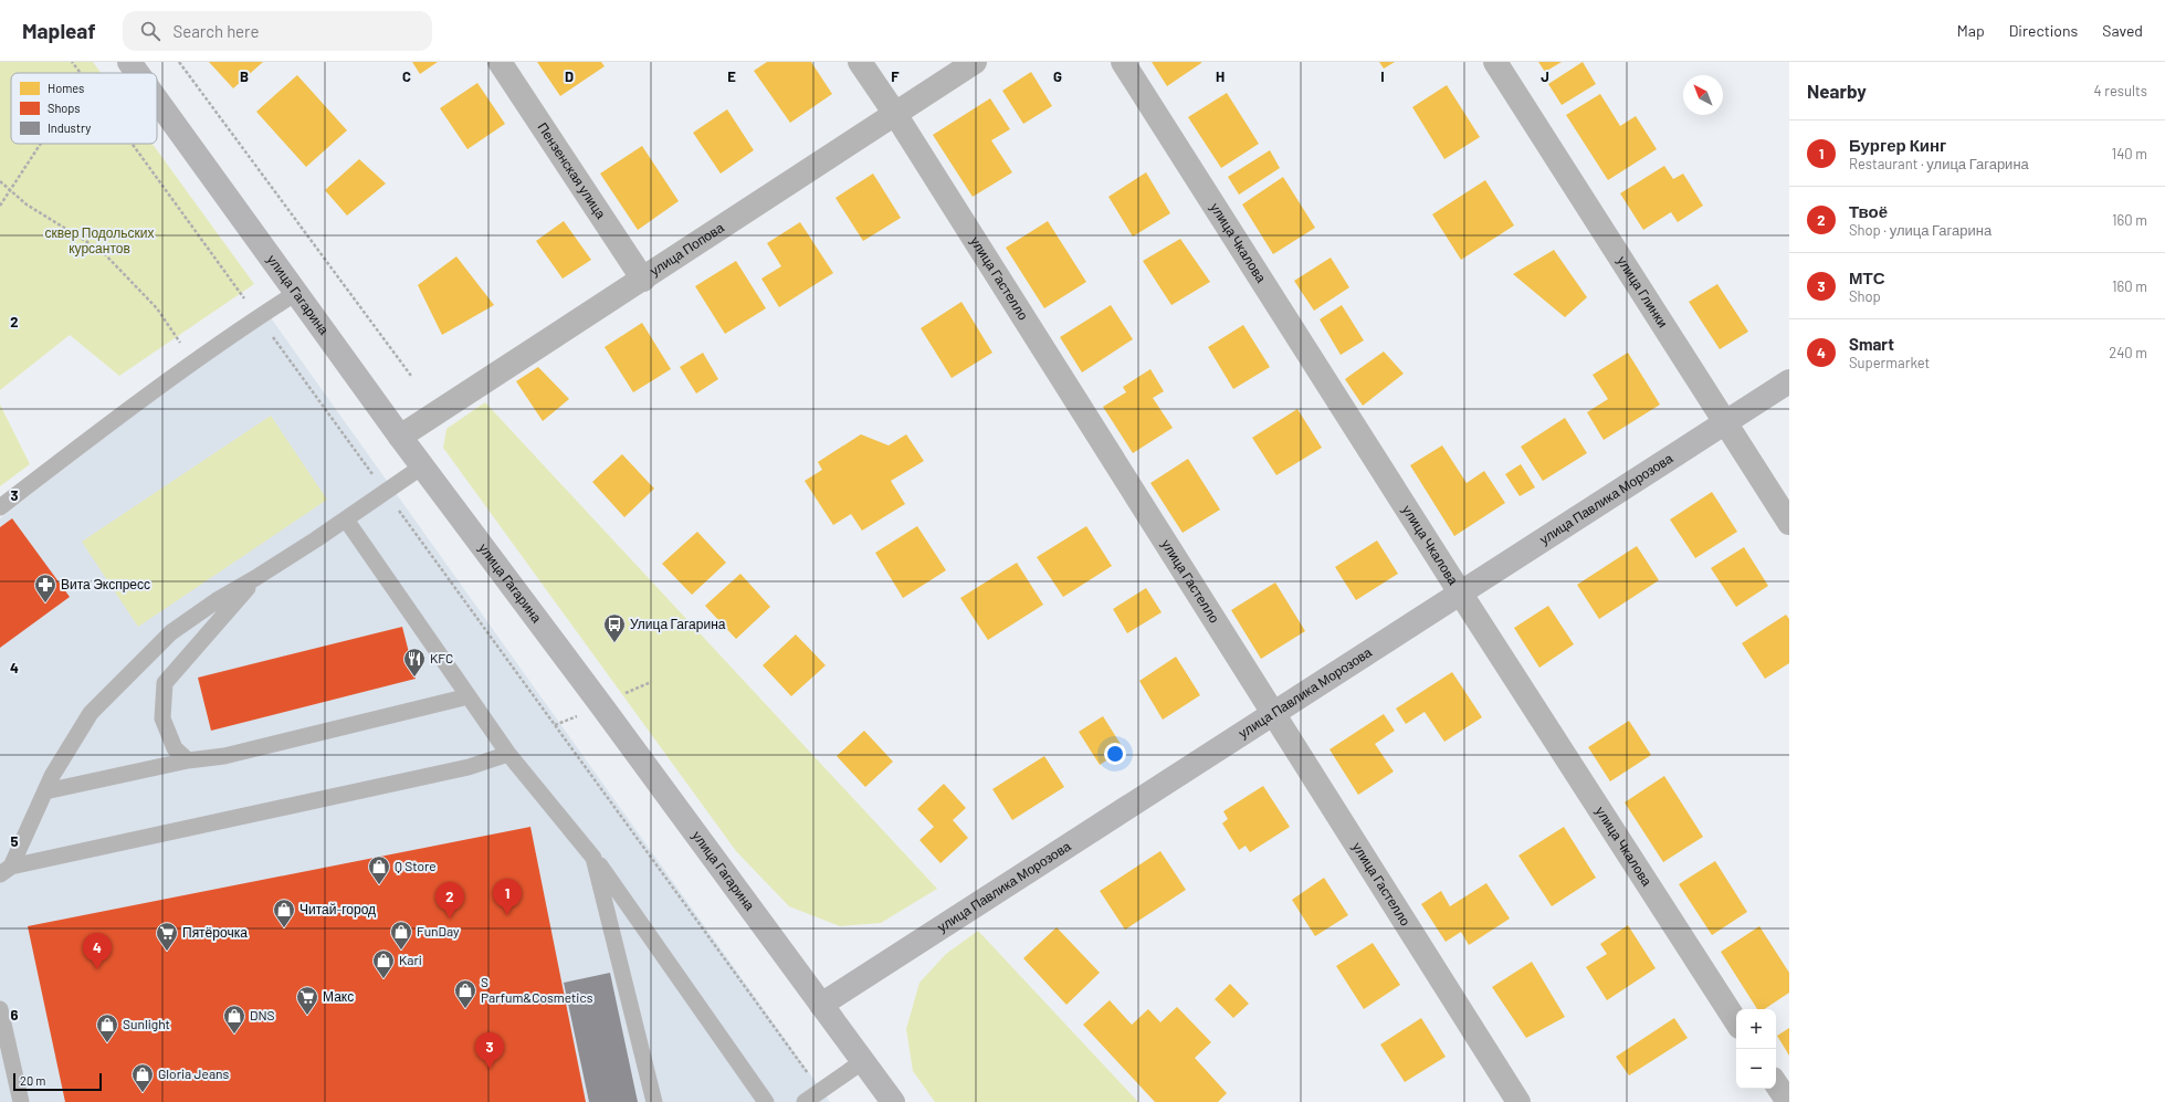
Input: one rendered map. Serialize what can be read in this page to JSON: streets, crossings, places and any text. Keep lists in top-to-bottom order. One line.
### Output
{"streets":{"street":["Пензенская улица","улица Чкалова","улица Попова","улица Гастелло","улица Глинки","улица Гагарина","улица Павлика Морозова"]},"crossings":[["Пензенская улица","улица Попова"],["улица Чкалова","улица Павлика Морозова"],["улица Попова","улица Гастелло"],["улица Попова","улица Гагарина"],["улица Гастелло","улица Павлика Морозова"],["улица Глинки","улица Павлика Морозова"],["улица Гагарина","улица Павлика Морозова"]],"parks":["сквер Подольских курсантов"],"places":{"pharmacy":["Вита Экспресс"],"bus stop":["Улица Гагарина"],"restaurant":["KFC"],"shop":["Q Store","Читай-город","FunDay","Kari","S Parfum&Cosmetics","DNS","Sunlight","Gloria Jeans"],"supermarket":["Пятёрочка","Макс"]},"legend":["Homes","Shops","Industry"],"scale_bar":"20 m","north":"top left","page":{"header":"Mapleaf","search":"Search here","nav":["Map","Directions","Saved"],"heading":["Nearby","4 results"],"list":[{"mark":"1","name":"Бургер Кинг","note":"Restaurant · улица Гагарина","value":"140 m"},{"mark":"2","name":"Твоё","note":"Shop · улица Гагарина","value":"160 m"},{"mark":"3","name":"МТС","note":"Shop","value":"160 m"},{"mark":"4","name":"Smart","note":"Supermarket","value":"240 m"}],"pins":["1","2","4","3"],"map_buttons":["+","−"],"scale":"20 m"},"grid":{"columns":["B","C","D","E","F","G","H","I","J"],"rows":["2","3","4","5","6"]}}
